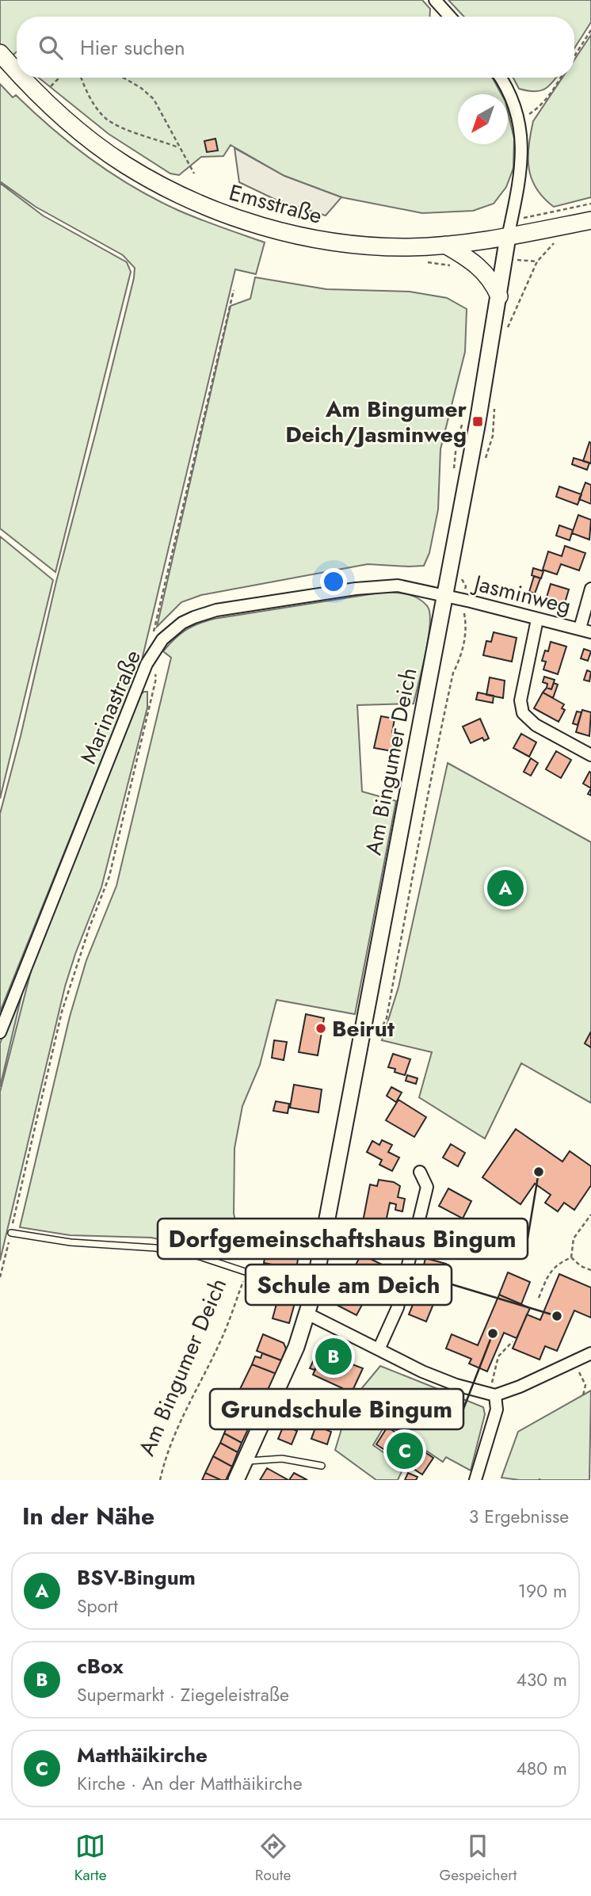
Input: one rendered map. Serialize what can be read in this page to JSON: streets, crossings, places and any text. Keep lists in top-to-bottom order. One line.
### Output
{"streets":{"main road":["Emsstraße","Am Bingumer Deich"],"street":["Jasminweg","Marinastraße"]},"crossings":[["Emsstraße","Am Bingumer Deich"],["Jasminweg","Marinastraße"],["Jasminweg","Am Bingumer Deich"],["Marinastraße","Am Bingumer Deich"]],"places":{"transit":["Am Bingumer Deich/Jasminweg"],"other":["Beirut","Dorfgemeinschaftshaus Bingum","Schule am Deich","Grundschule Bingum"]},"north":"bottom left","page":{"search":"Hier suchen","pins":["A","B","C"],"heading":["In der Nähe","3 Ergebnisse"],"list":[{"mark":"A","name":"BSV-Bingum","note":"Sport","value":"190 m"},{"mark":"B","name":"cBox","note":"Supermarkt · Ziegeleistraße","value":"430 m"},{"mark":"C","name":"Matthäikirche","note":"Kirche · An der Matthäikirche","value":"480 m"}],"nav":["Karte","Route","Gespeichert"]}}
